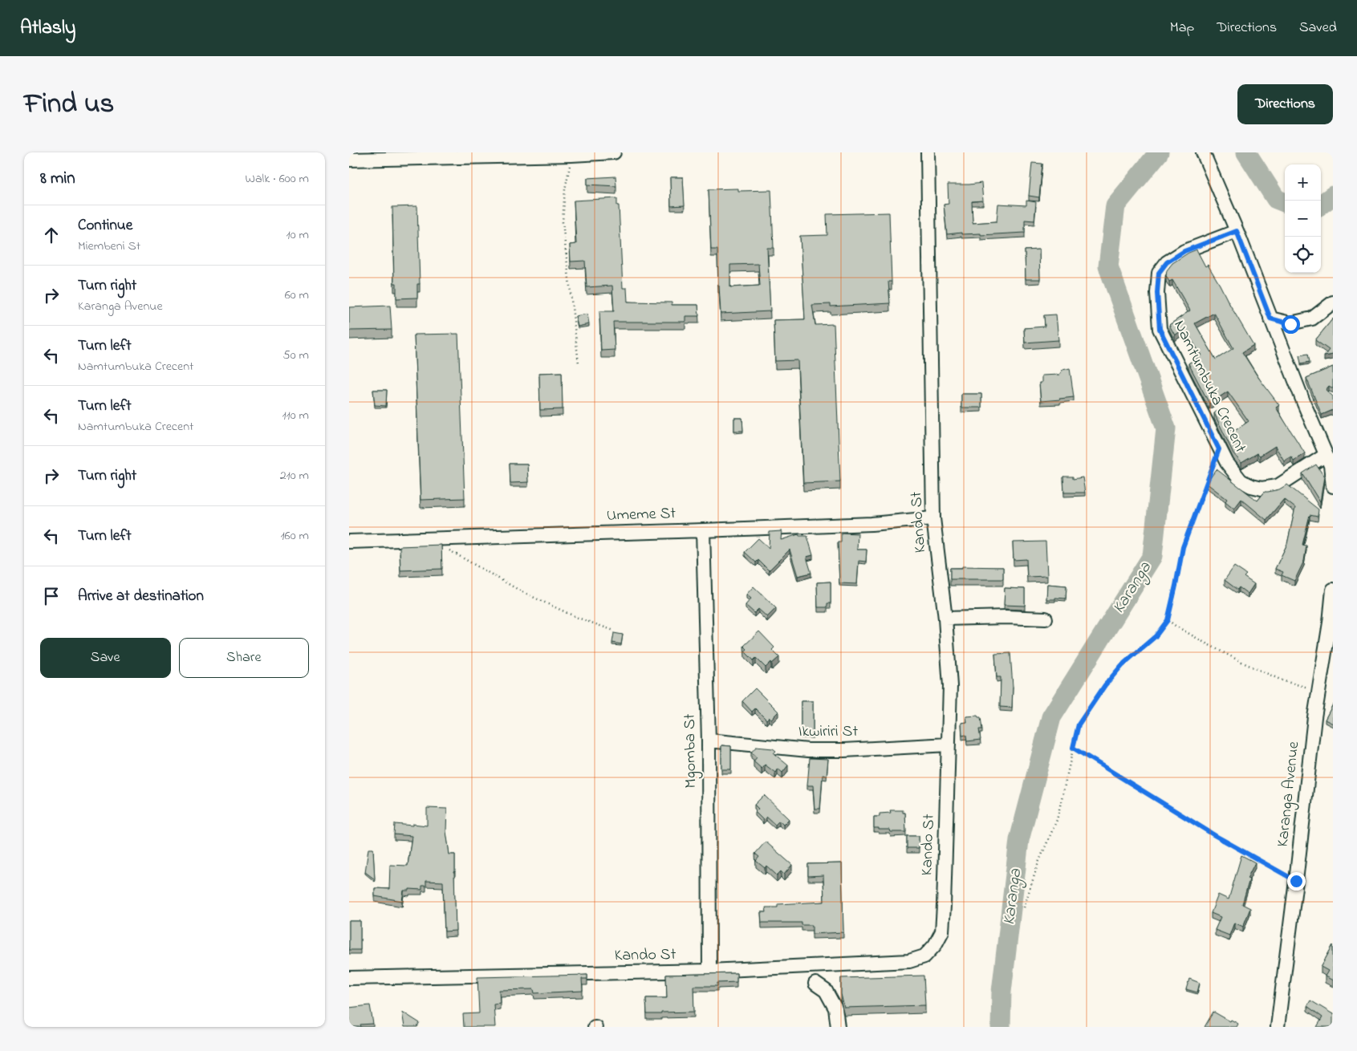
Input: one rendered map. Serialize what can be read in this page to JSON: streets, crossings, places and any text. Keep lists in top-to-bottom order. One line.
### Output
{"streets":{"street":["Namtumbuka Crecent","Umeme St","Kando St","Ikwiriri St","Mgomba St","Karanga Avenue"]},"crossings":[["Umeme St","Kando St"],["Umeme St","Mgomba St"],["Kando St","Ikwiriri St"],["Kando St","Mgomba St"],["Ikwiriri St","Mgomba St"]],"water":["Karanga"],"page":{"header":"Atlasly","nav":["Map","Directions","Saved"],"title":"Find us","buttons":["Directions",["Save","Share"]],"heading":["8 min","Walk · 600 m"],"map_buttons":["+","−"],"list":[["Continue","Miembeni St","10 m"],["Turn right","Karanga Avenue","60 m"],["Turn left","Namtumbuka Crecent","50 m"],["Turn left","Namtumbuka Crecent","110 m"],["Turn right","210 m"],["Turn left","160 m"],"Arrive at destination"]}}
